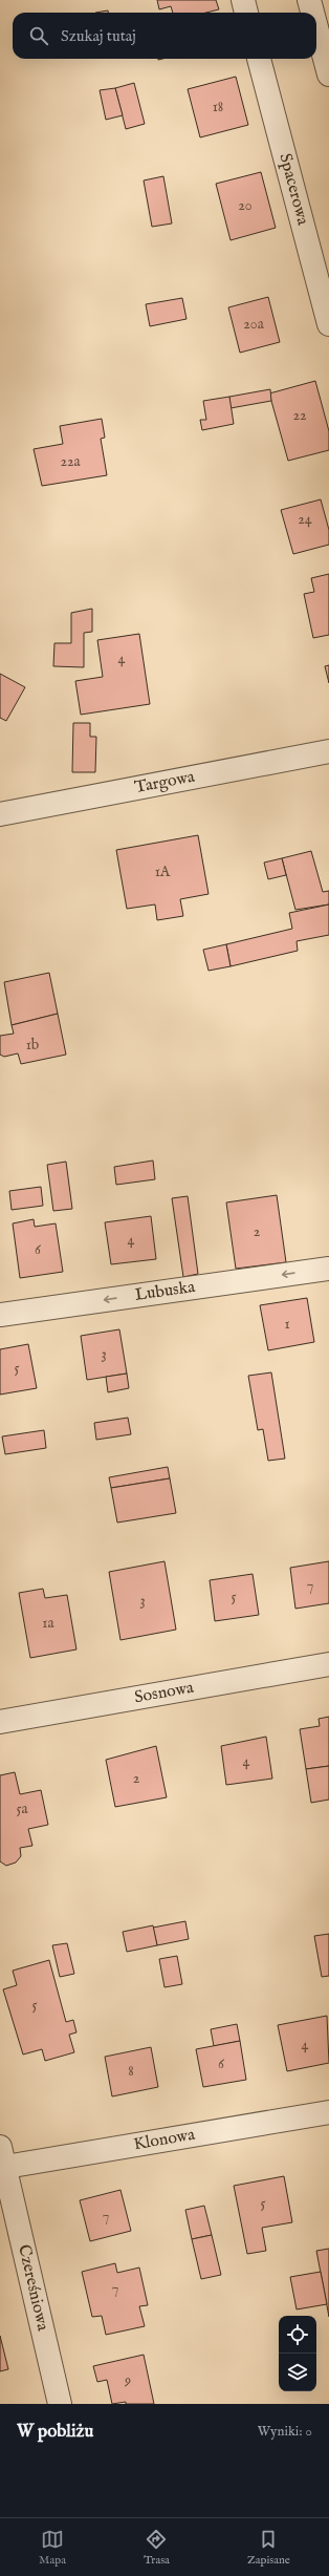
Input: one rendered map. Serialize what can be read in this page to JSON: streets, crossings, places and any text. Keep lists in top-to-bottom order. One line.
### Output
{"streets":{"street":["Spacerowa","Targowa","Lubuska","Sosnowa","Klonowa","Czereśniowa"]},"crossings":[["Klonowa","Czereśniowa"]],"one_way":["Lubuska"],"house_numbers":["18","20","20a","22","22a","24","4","1A","1b","2","4","6","1","3","5","7","5","3","1a","4","2","5a","5","4","6","8","5","7","7","9"],"page":{"search":"Szukaj tutaj","heading":["W pobliżu","Wyniki: 0"],"nav":["Mapa","Trasa","Zapisane"]}}
